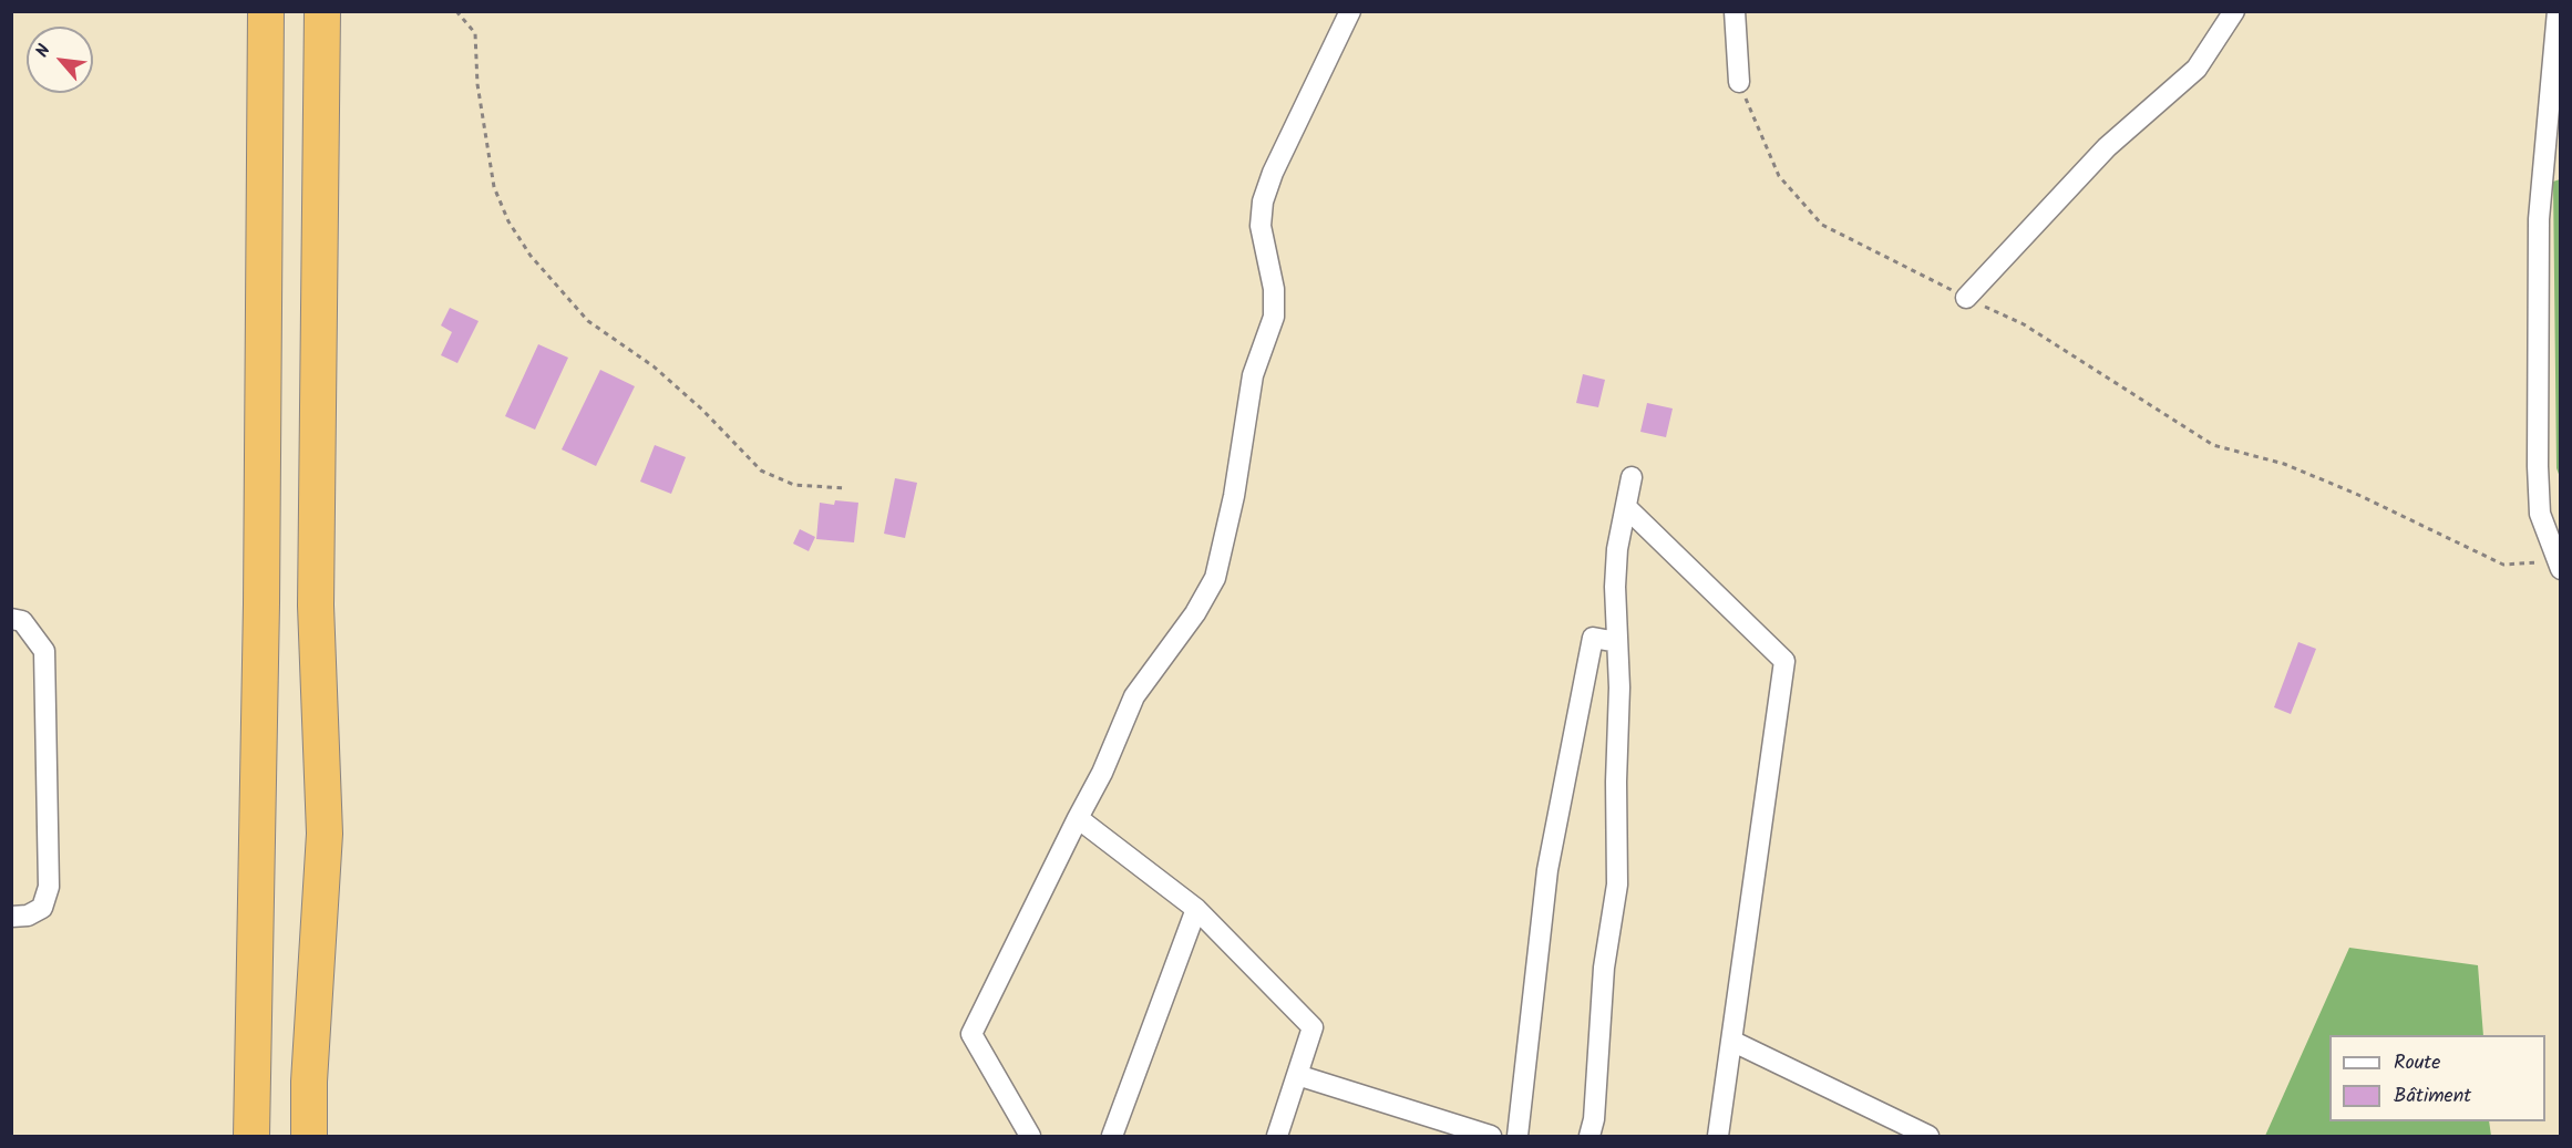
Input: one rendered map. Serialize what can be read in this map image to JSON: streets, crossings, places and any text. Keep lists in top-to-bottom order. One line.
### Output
{"legend":["Route","Bâtiment"],"north":"top left"}
